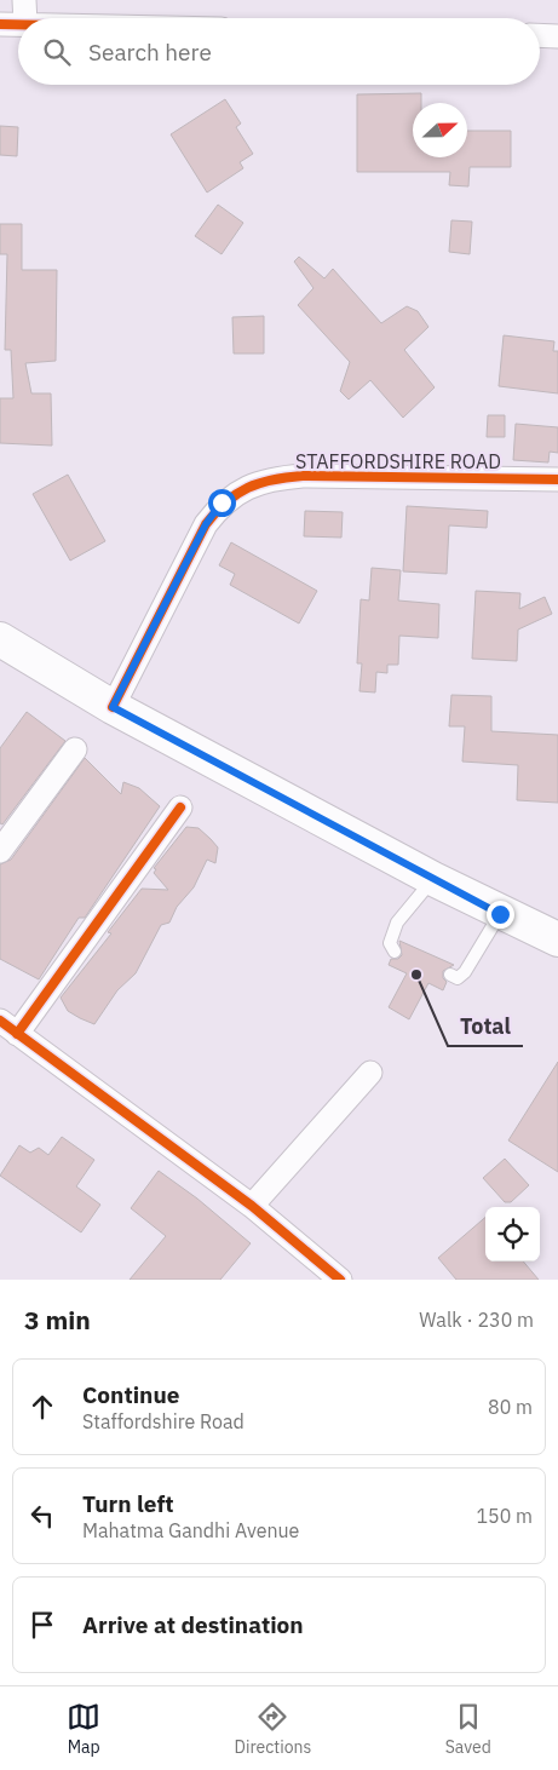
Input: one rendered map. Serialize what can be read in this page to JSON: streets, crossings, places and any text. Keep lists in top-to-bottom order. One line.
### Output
{"streets":{"street":["STAFFORDSHIRE ROAD"]},"places":["Total"],"north":"right","page":{"search":"Search here","heading":["3 min","Walk · 230 m"],"list":[["Continue","Staffordshire Road","80 m"],["Turn left","Mahatma Gandhi Avenue","150 m"],"Arrive at destination"],"nav":["Map","Directions","Saved"]}}
